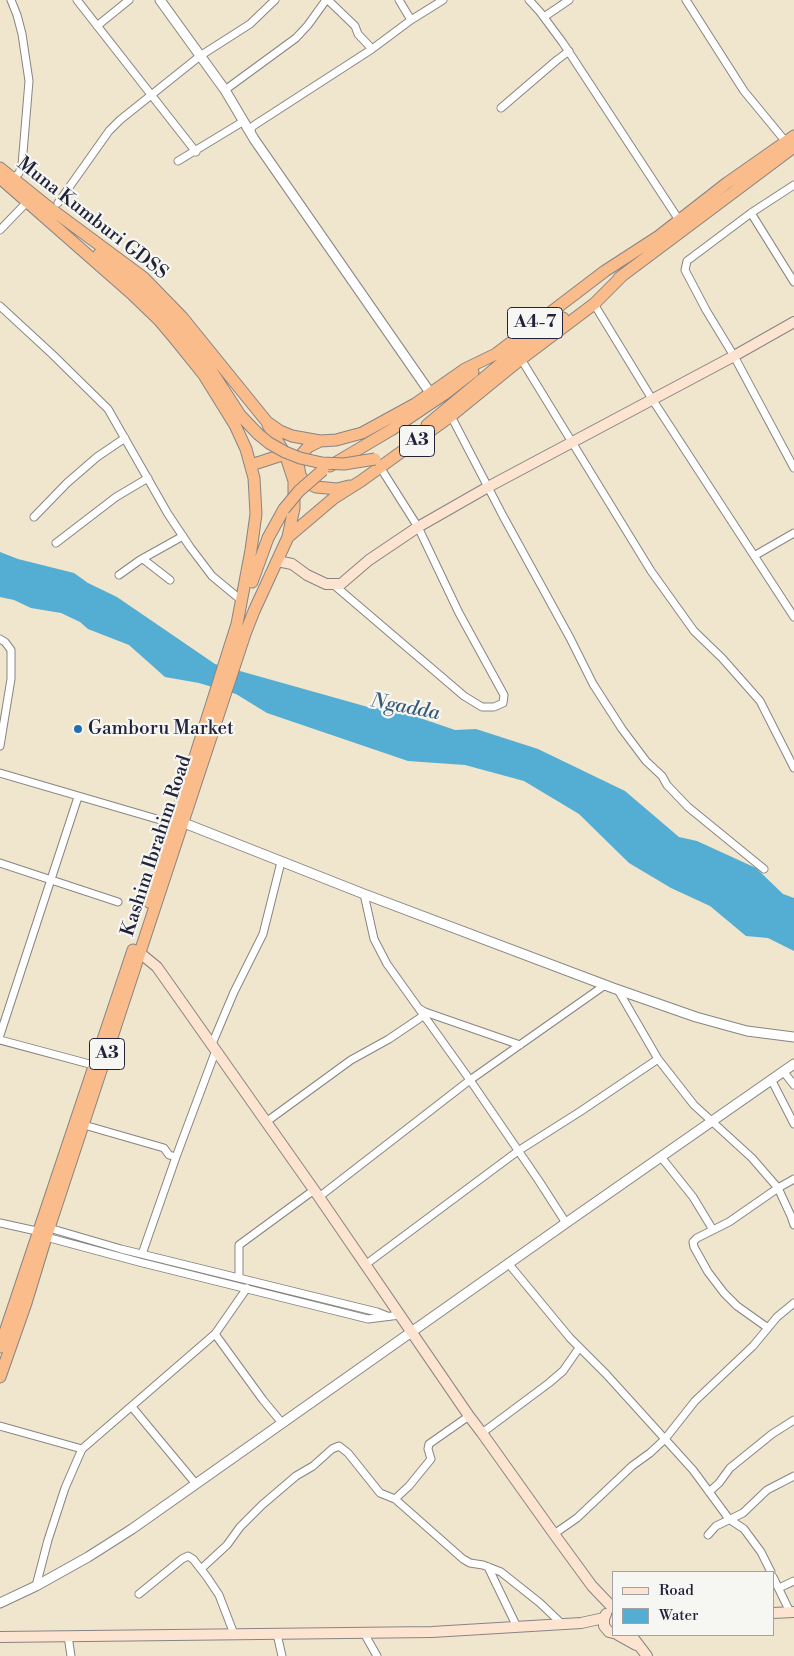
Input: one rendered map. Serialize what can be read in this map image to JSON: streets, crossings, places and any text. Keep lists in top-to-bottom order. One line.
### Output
{"streets":{"highway":["Muna Kumburi GDSS","A4-7","A3","Kashim Ibrahim Road"]},"crossings":[["Muna Kumburi GDSS","A4-7"],["Muna Kumburi GDSS","A3"],["Muna Kumburi GDSS","Kashim Ibrahim Road"],["A4-7","A3"],["A4-7","Kashim Ibrahim Road"],["A3","Kashim Ibrahim Road"]],"water":["Ngadda"],"places":["Gamboru Market"],"legend":["Road","Water"]}
